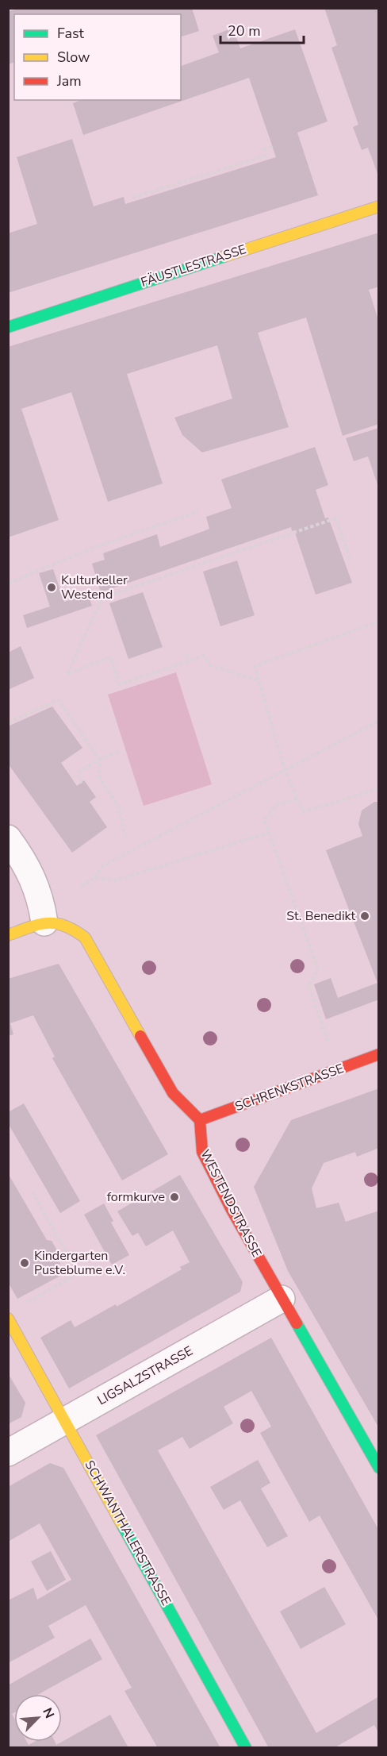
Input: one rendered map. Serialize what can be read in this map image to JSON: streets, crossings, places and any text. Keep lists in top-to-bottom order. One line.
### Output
{"streets":{"street":["FÄUSTLESTRASSE","SCHRENKSTRASSE","WESTENDSTRASSE","LIGSALZSTRASSE","SCHWANTHALERSTRASSE"]},"crossings":[["SCHRENKSTRASSE","WESTENDSTRASSE"],["WESTENDSTRASSE","LIGSALZSTRASSE"],["LIGSALZSTRASSE","SCHWANTHALERSTRASSE"]],"places":["Kulturkeller Westend","St. Benedikt","formkurve","Kindergarten Pusteblume e.V."],"legend":["Fast","Slow","Jam"],"scale_bar":"20 m","north":"top right"}
